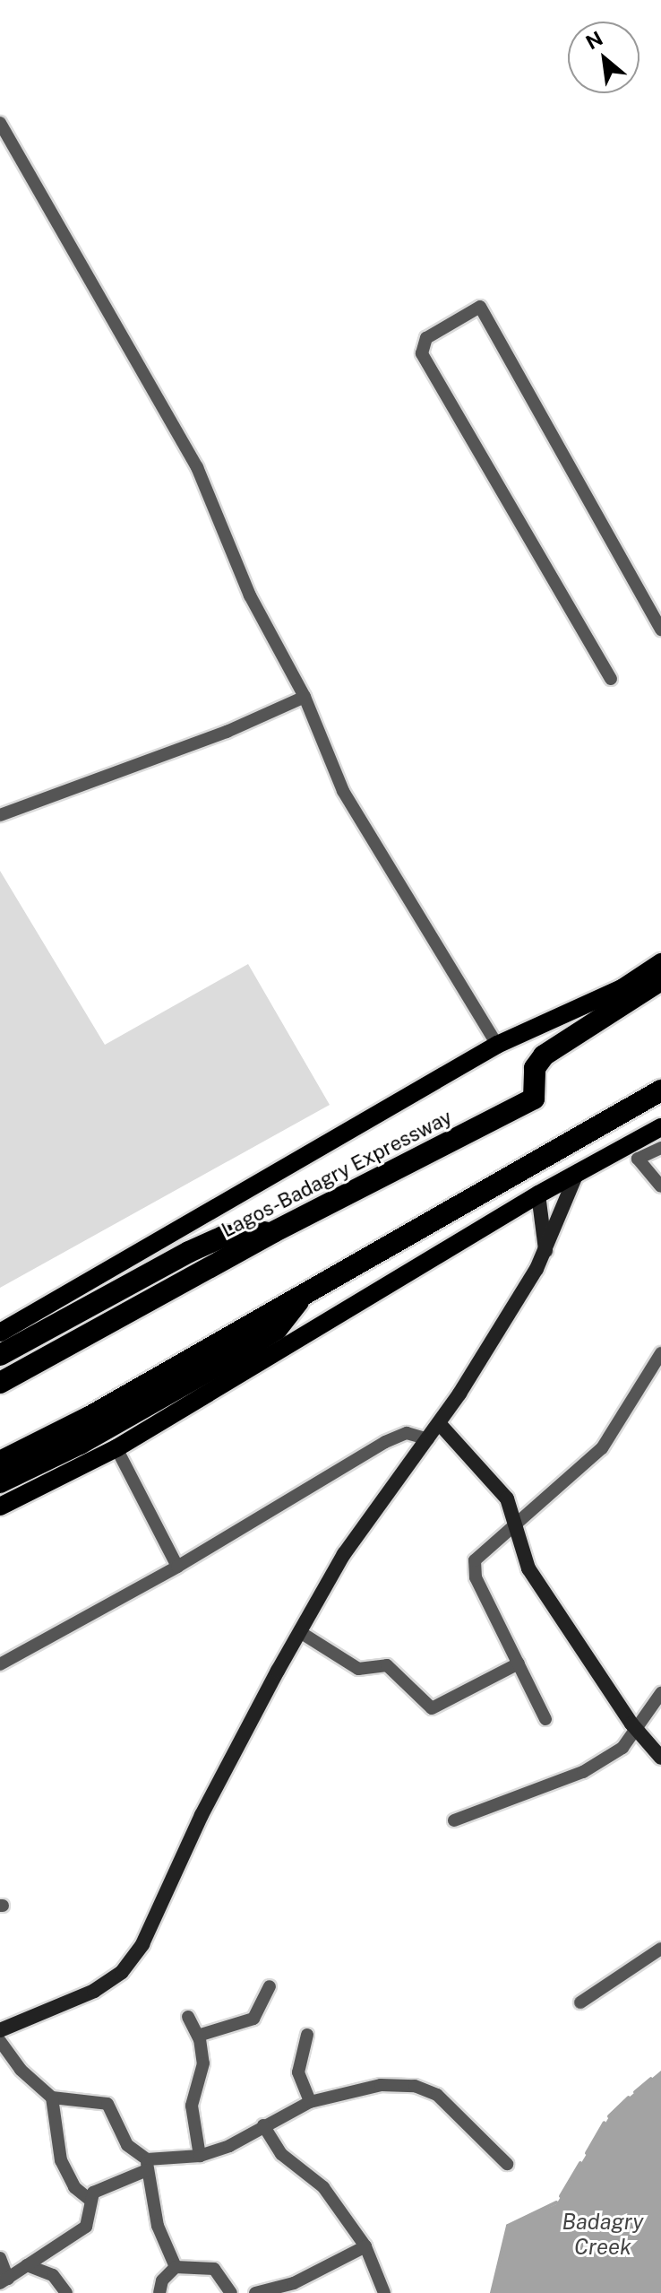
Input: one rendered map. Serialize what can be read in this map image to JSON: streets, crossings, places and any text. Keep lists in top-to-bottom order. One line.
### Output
{"streets":{"highway":["Lagos-Badagry Expressway"]},"water":["Badagry Creek"],"north":"top left"}
